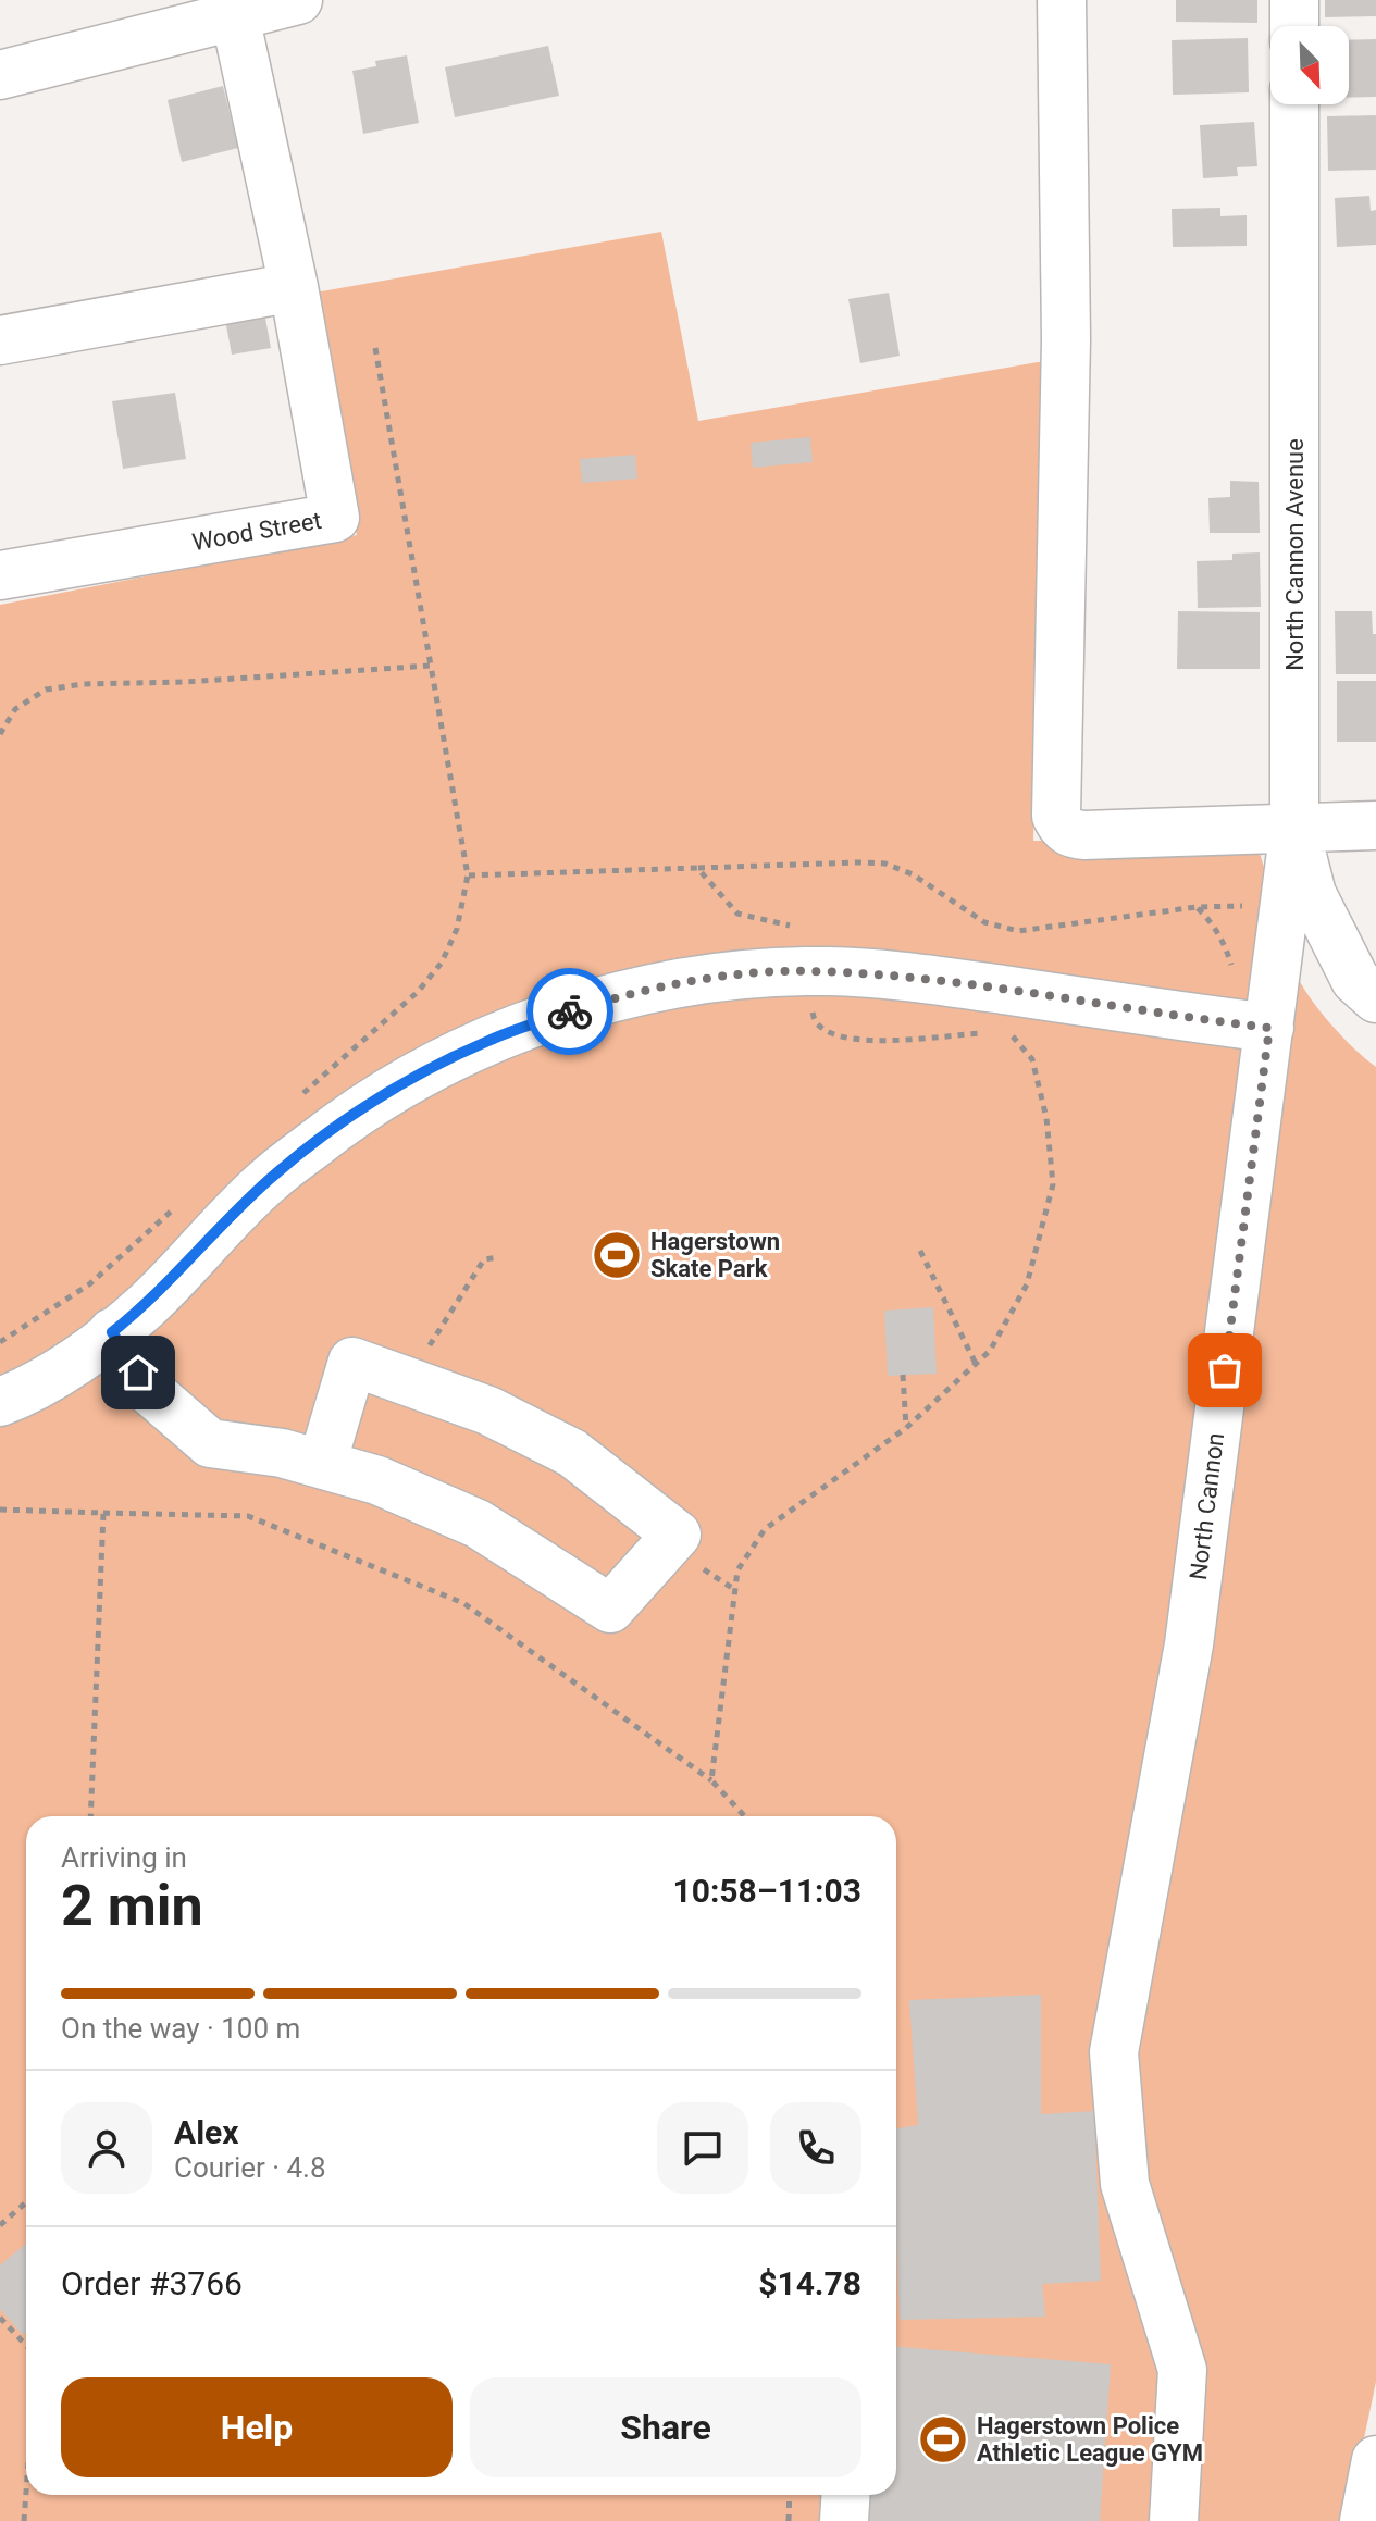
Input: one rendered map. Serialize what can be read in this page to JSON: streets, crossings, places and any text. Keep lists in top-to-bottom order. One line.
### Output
{"streets":{"street":["Wood Street","North Cannon Avenue","North Cannon"]},"crossings":[["North Cannon Avenue","North Cannon"]],"places":{"sports":["Hagerstown Skate Park","Hagerstown Police Athletic League GYM"]},"north":"bottom right","page":{"heading":["2 min","Arriving in","10:58–11:03"],"panel":["Alex","Courier · 4.8","Order #3766","$14.78"],"bar":"On the way · 100 m","buttons":["Help","Share"]}}
